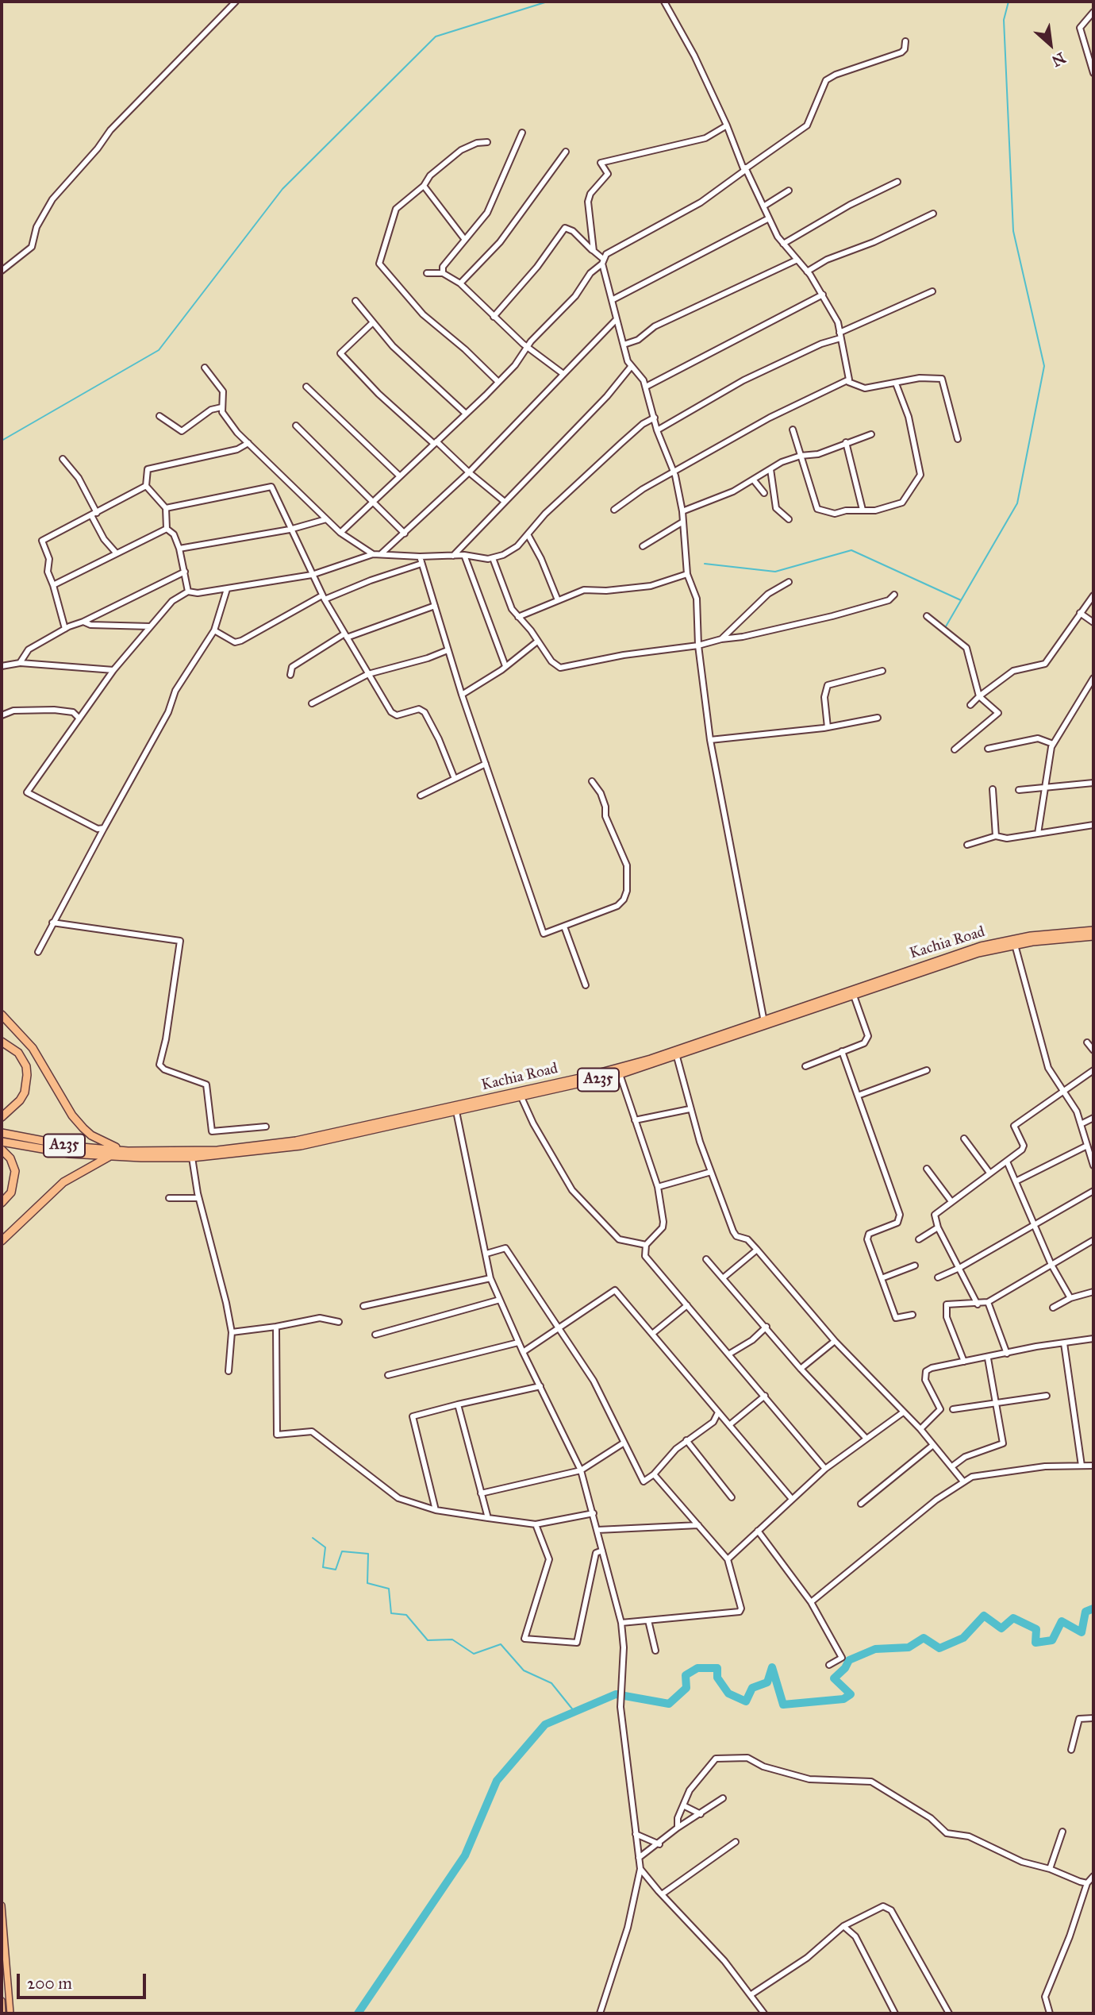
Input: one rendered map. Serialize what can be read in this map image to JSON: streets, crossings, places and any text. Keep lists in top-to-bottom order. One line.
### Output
{"streets":{"highway":["Kachia Road","A235"]},"scale_bar":"200 m","north":"bottom right"}
